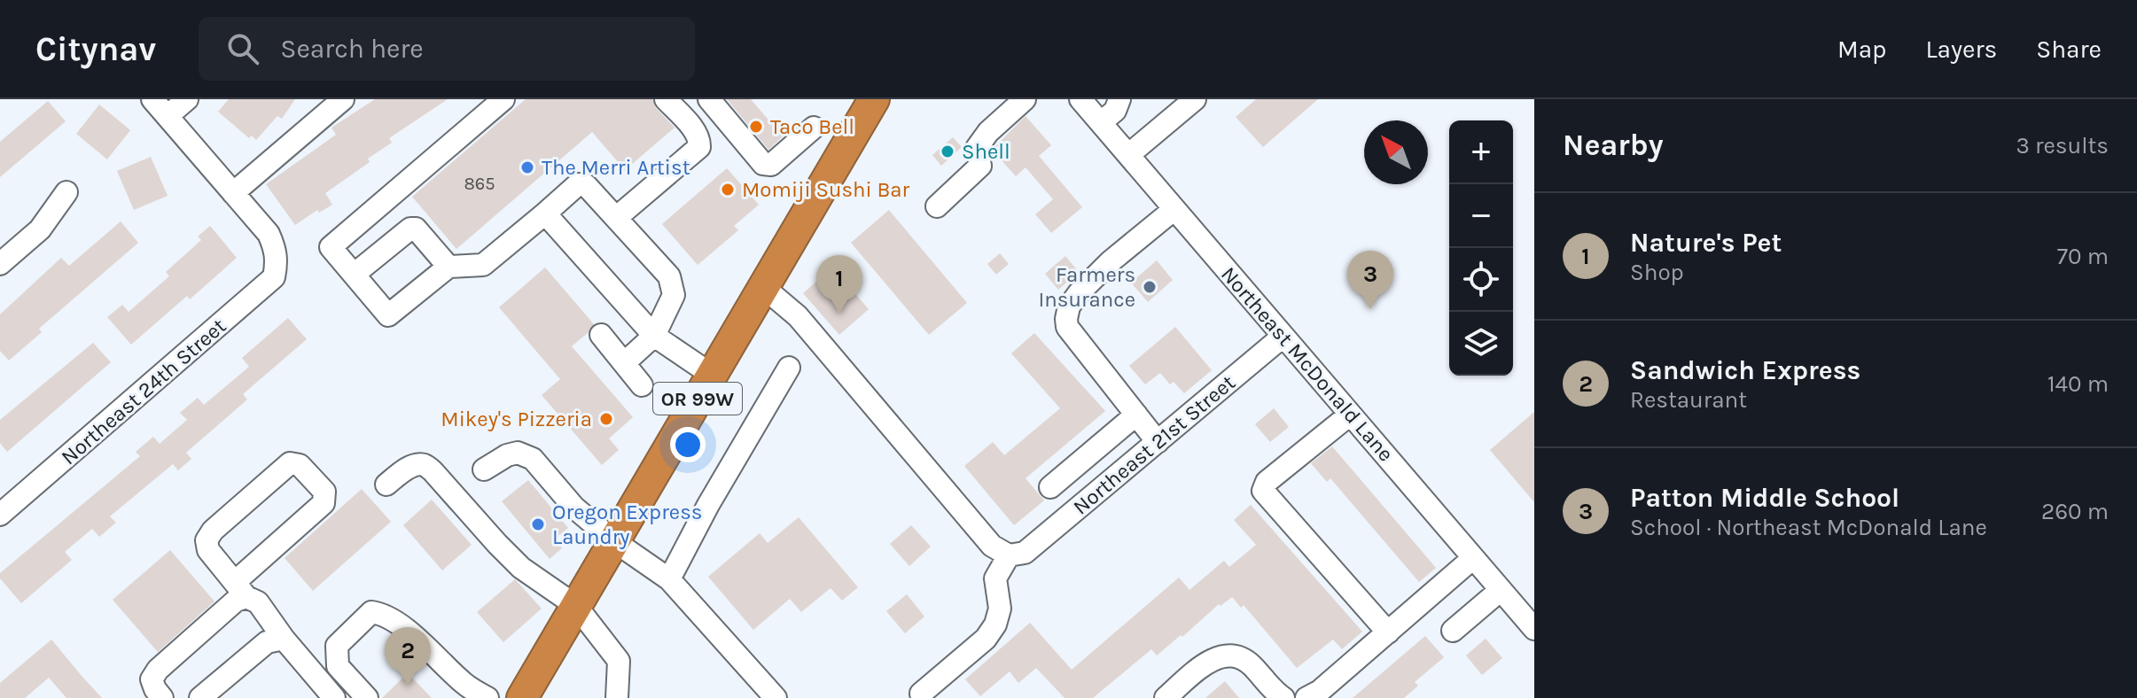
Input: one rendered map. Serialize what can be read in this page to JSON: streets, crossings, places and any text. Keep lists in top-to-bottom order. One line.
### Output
{"streets":{"highway":["OR 99W"],"street":["Northeast McDonald Lane","Northeast 24th Street","Northeast 21st Street"]},"crossings":[["Northeast McDonald Lane","Northeast 21st Street"]],"places":["Taco Bell","Shell","The Merri Artist","Momiji Sushi Bar","Farmers Insurance","Mikey's Pizzeria","Oregon Express Laundry"],"house_numbers":["865"],"north":"top left","page":{"header":"Citynav","search":"Search here","nav":["Map","Layers","Share"],"heading":["Nearby","3 results"],"map_buttons":["+","−"],"list":[{"mark":"1","name":"Nature's Pet","note":"Shop","value":"70 m"},{"mark":"2","name":"Sandwich Express","note":"Restaurant","value":"140 m"},{"mark":"3","name":"Patton Middle School","note":"School · Northeast McDonald Lane","value":"260 m"}],"pins":["3","1","2"]}}
